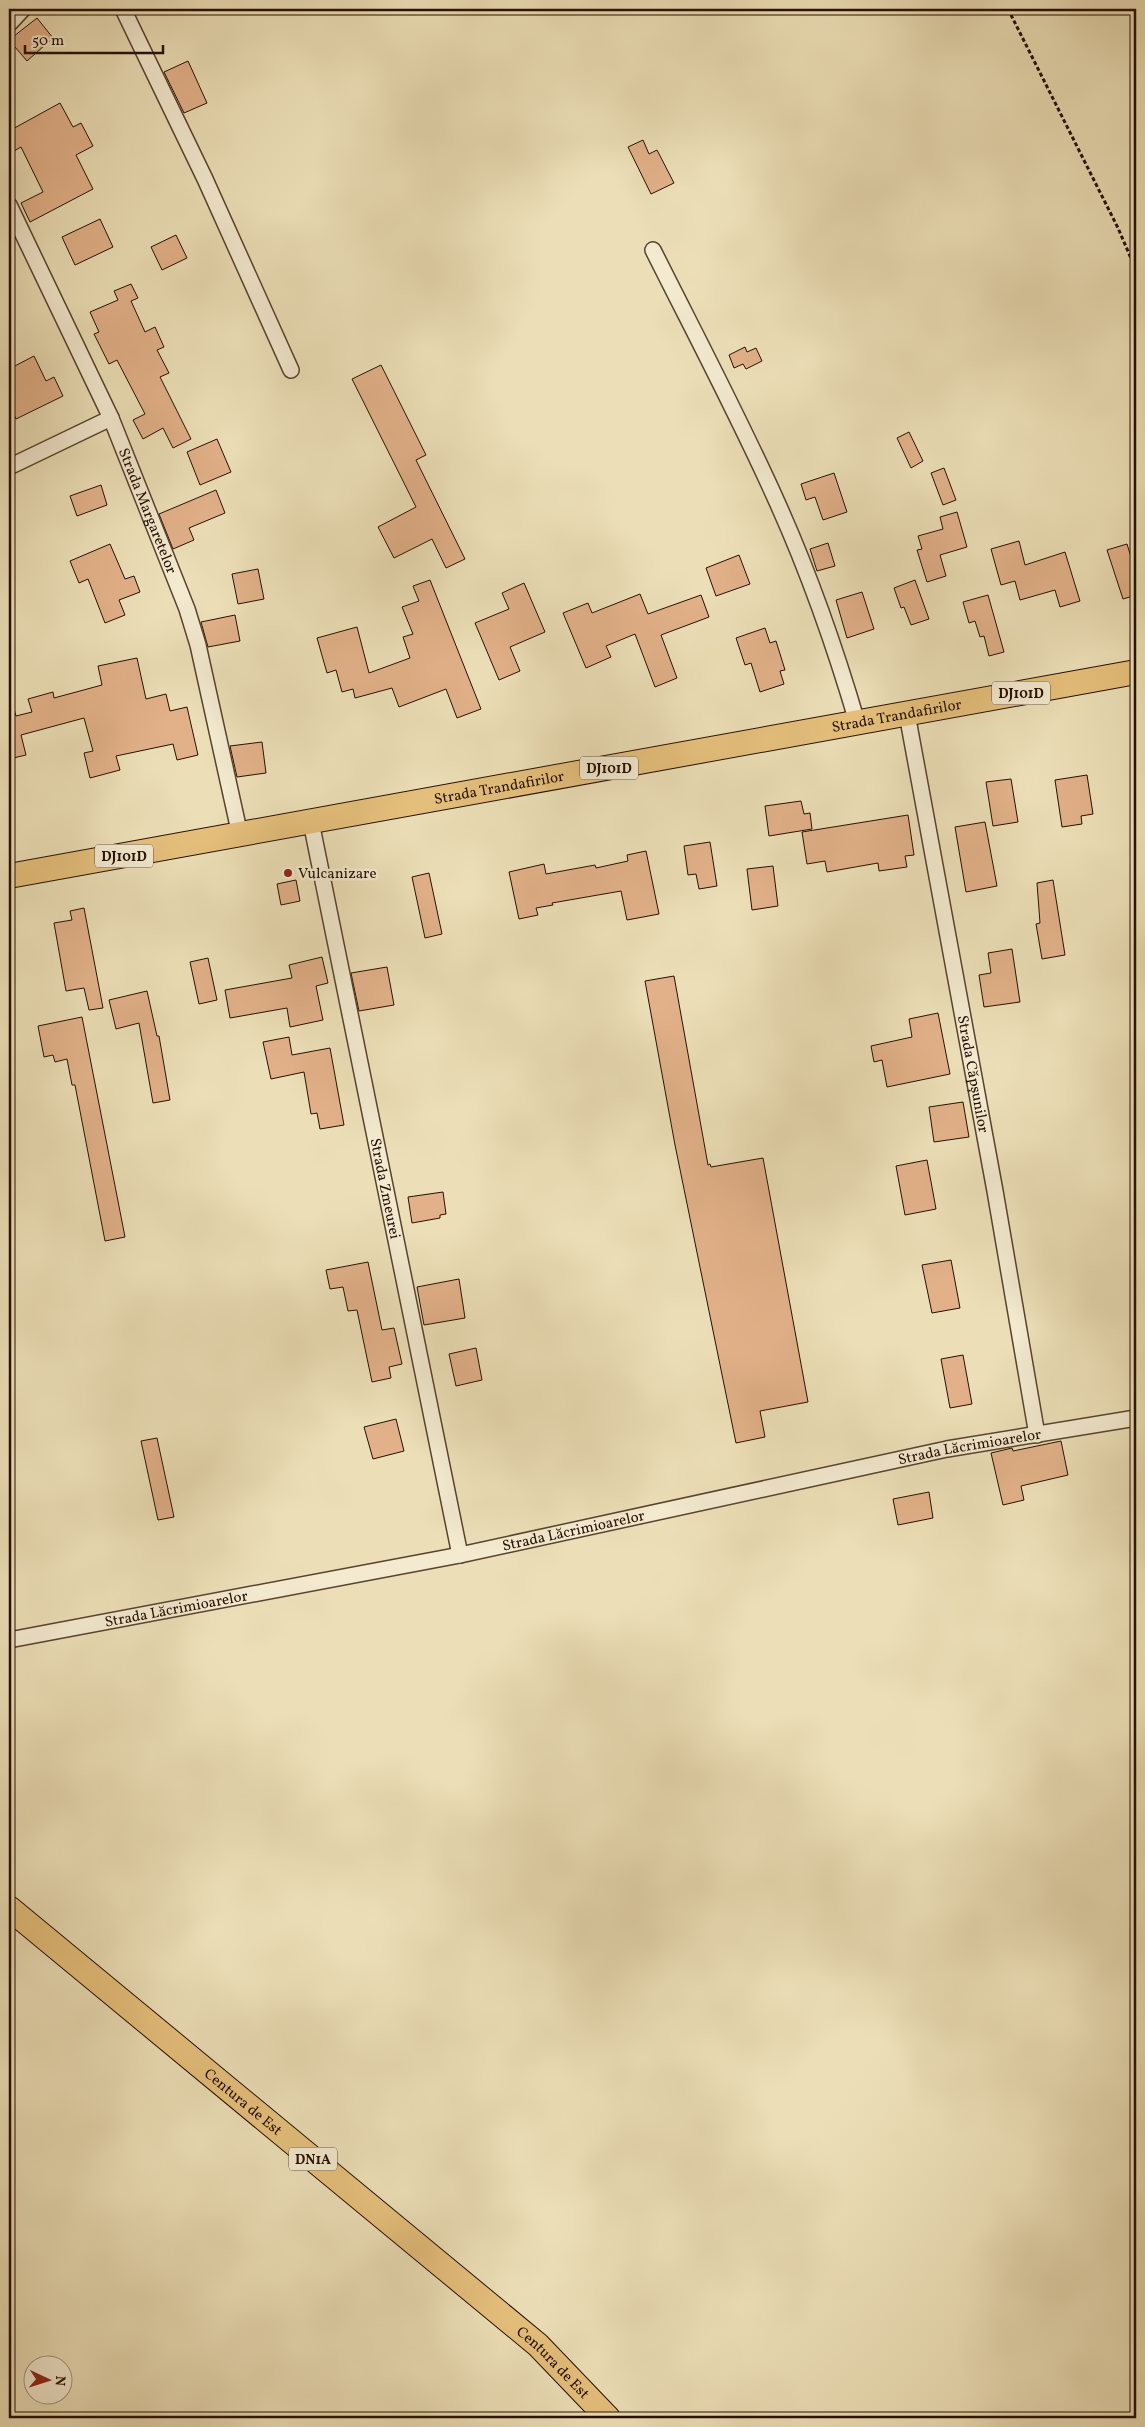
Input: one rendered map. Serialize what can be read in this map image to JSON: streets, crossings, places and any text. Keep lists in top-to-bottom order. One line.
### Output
{"streets":{"main road":["DJ101D","Strada Trandafirilor","Centura de Est","DN1A"],"street":["Strada Margaretelor","Strada Căpșunilor","Strada Zmeurei","Strada Lăcrimioarelor"]},"crossings":[["Strada Margaretelor","Strada Trandafirilor"],["Strada Trandafirilor","Strada Căpșunilor"],["Strada Trandafirilor","Strada Zmeurei"],["Strada Căpșunilor","Strada Lăcrimioarelor"],["Strada Zmeurei","Strada Lăcrimioarelor"]],"places":["Vulcanizare"],"scale_bar":"50 m","north":"right"}
